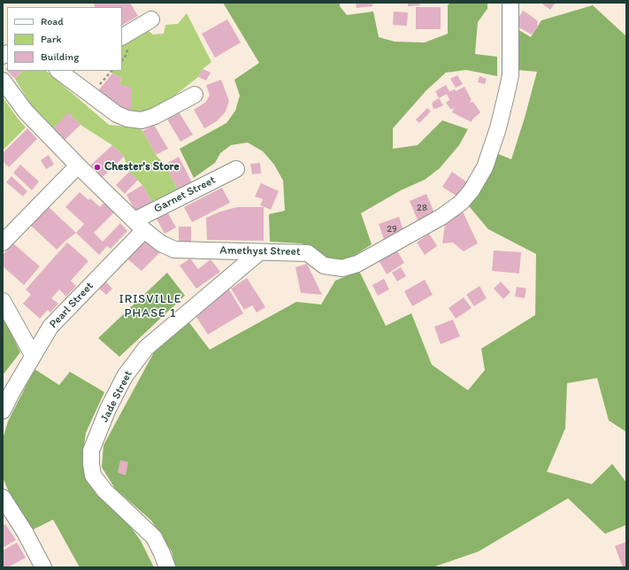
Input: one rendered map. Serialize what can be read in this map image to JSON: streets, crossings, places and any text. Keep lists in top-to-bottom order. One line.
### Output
{"streets":{"street":["Garnet Street","Amethyst Street","Pearl Street","Jade Street"]},"crossings":[["Garnet Street","Amethyst Street"],["Garnet Street","Pearl Street"],["Amethyst Street","Pearl Street"],["Amethyst Street","Jade Street"]],"districts":["IRISVILLE PHASE 1"],"places":["Chester's Store"],"house_numbers":["28","29"],"legend":["Road","Park","Building"]}
